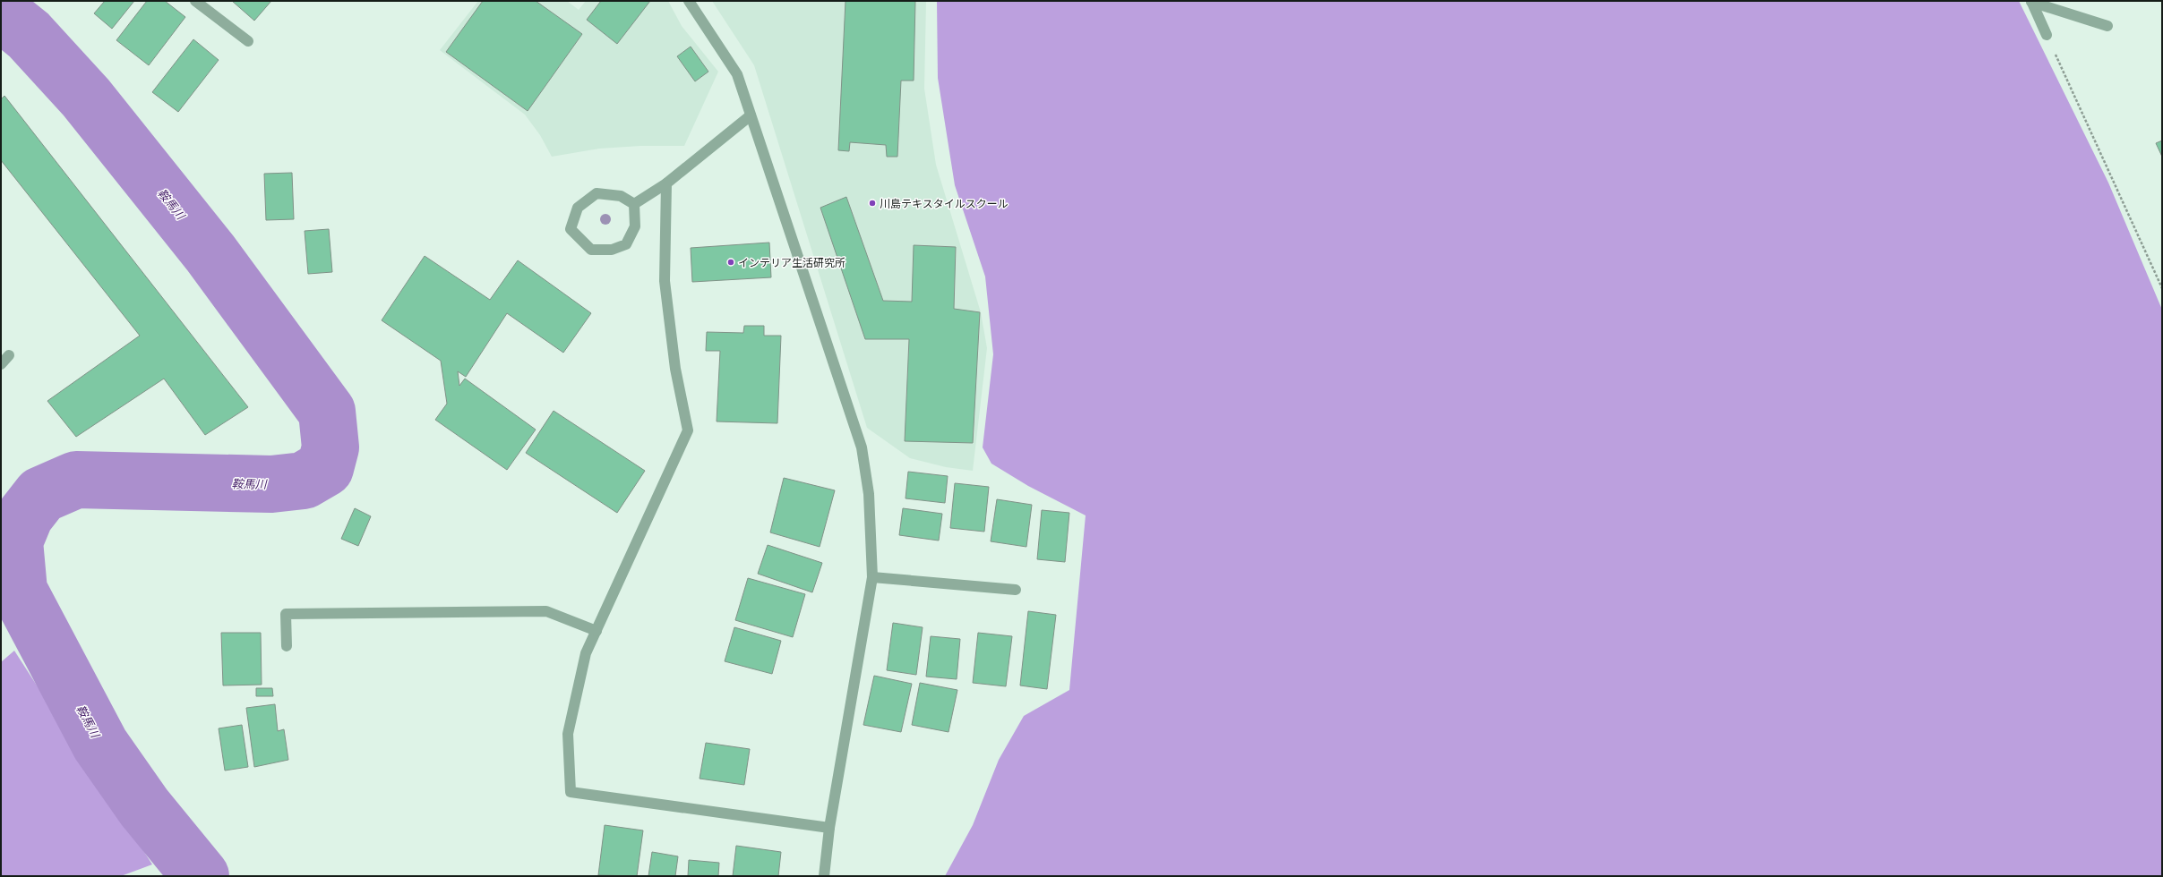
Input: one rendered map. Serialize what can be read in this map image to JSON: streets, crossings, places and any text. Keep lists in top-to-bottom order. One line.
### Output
{"water":["鞍馬川"],"places":["川島テキスタイルスクール","インテリア生活研究所"]}
